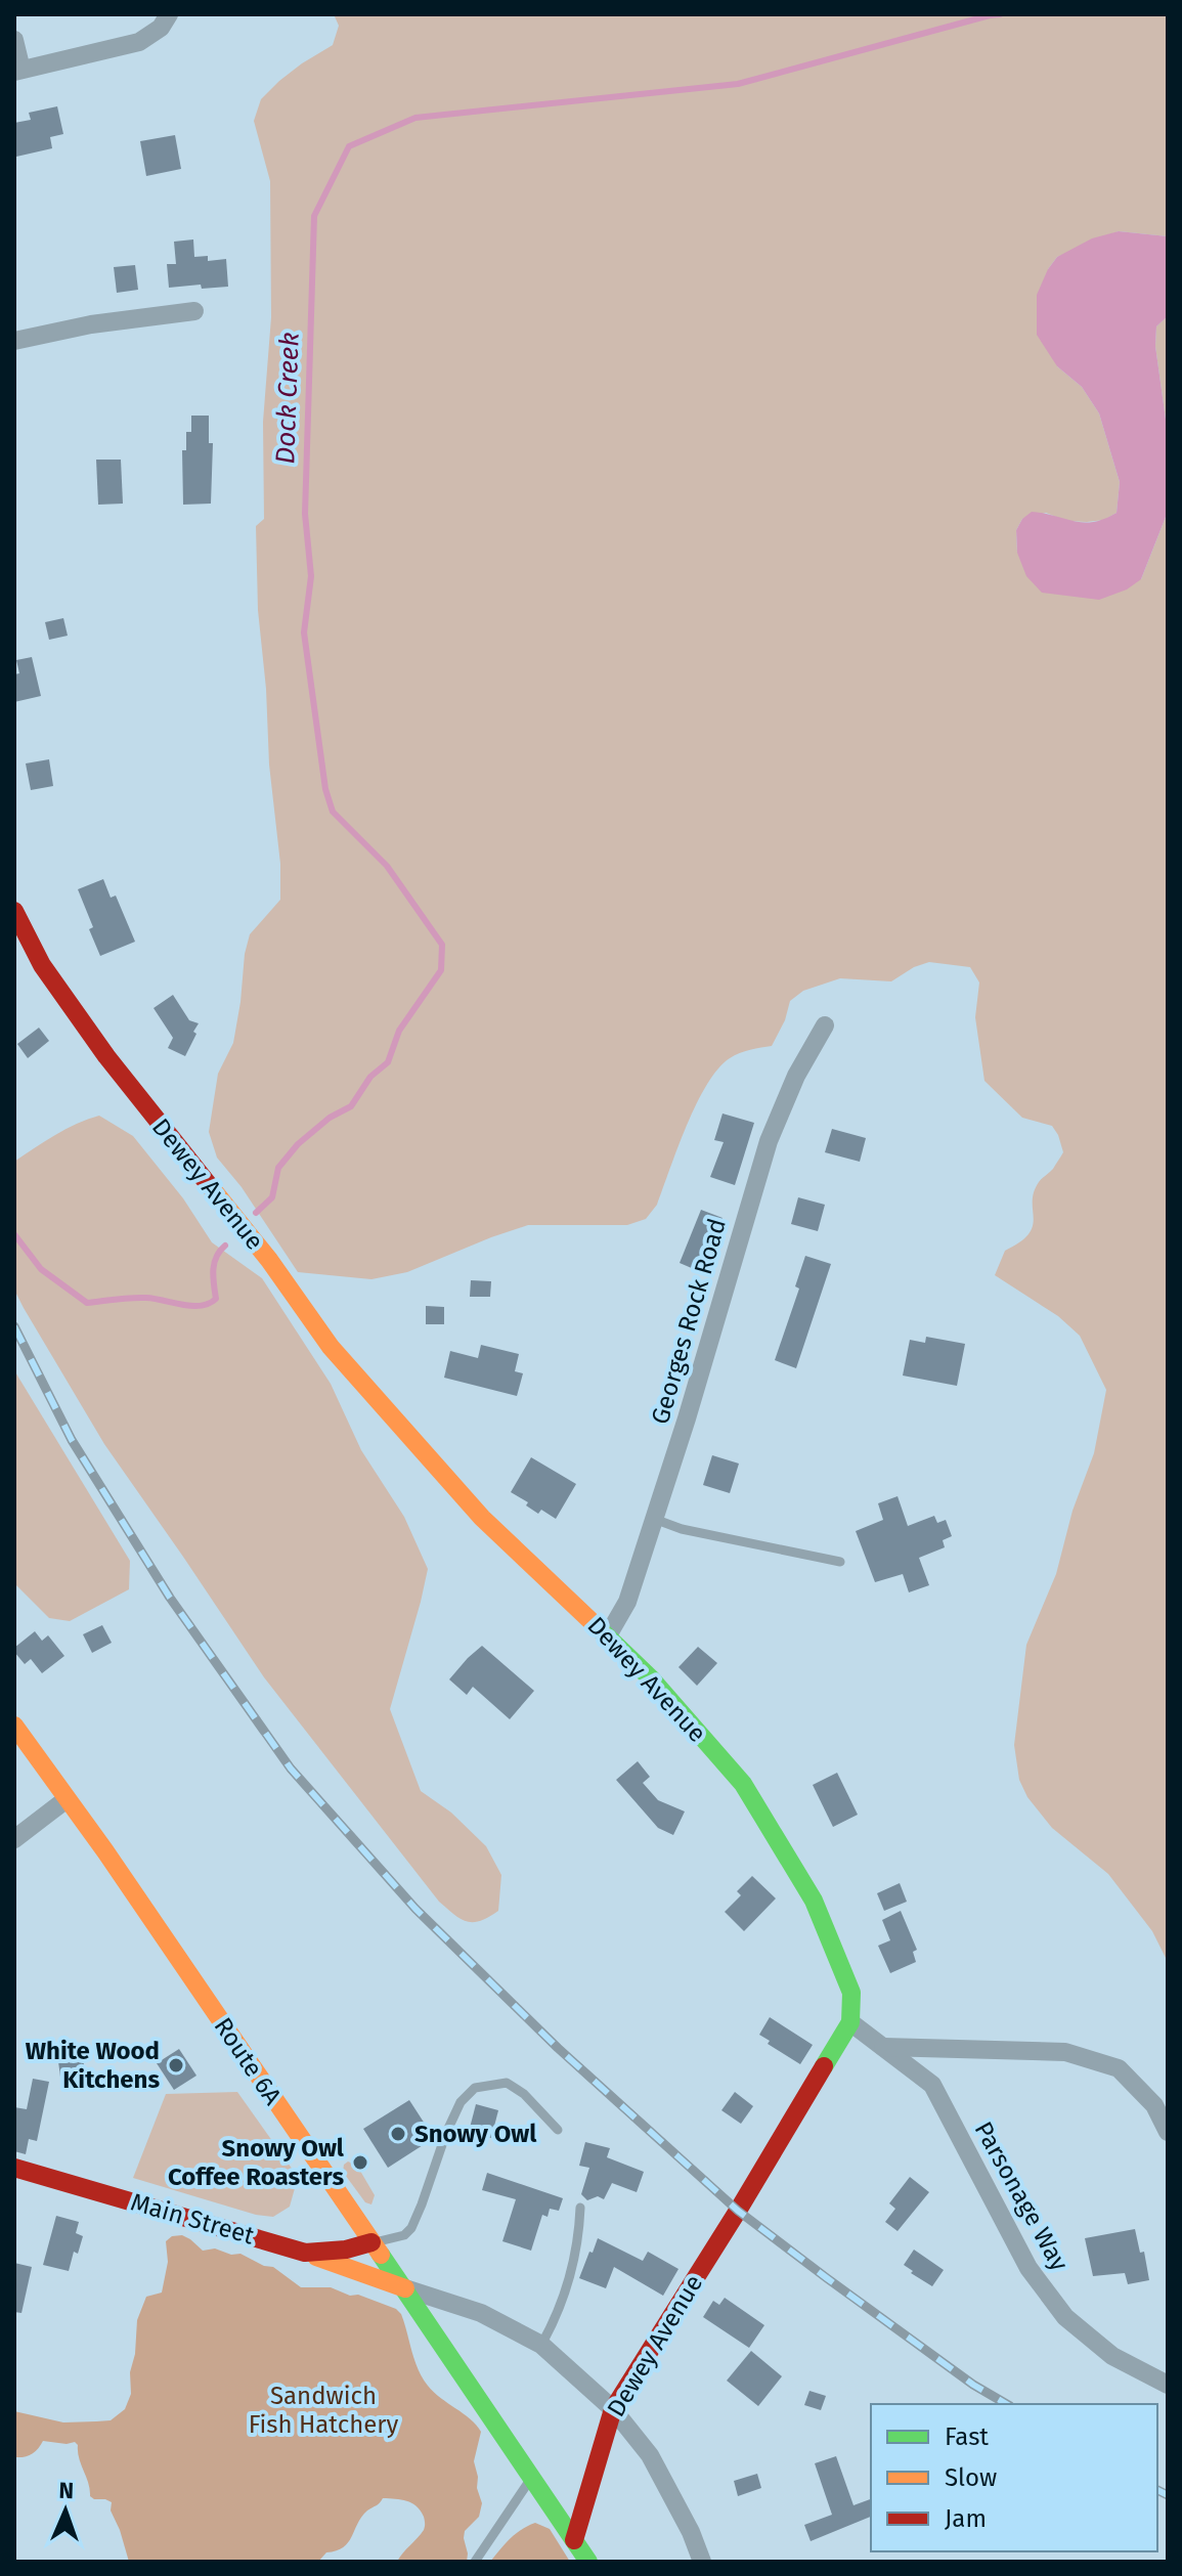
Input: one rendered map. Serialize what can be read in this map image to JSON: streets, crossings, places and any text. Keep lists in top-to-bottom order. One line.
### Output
{"streets":{"street":["Dewey Avenue","Georges Rock Road","Route 6A","Parsonage Way","Main Street"]},"crossings":[["Dewey Avenue","Georges Rock Road"],["Dewey Avenue","Route 6A"],["Dewey Avenue","Parsonage Way"],["Route 6A","Main Street"]],"water":["Dock Creek"],"parks":["Sandwich Fish Hatchery"],"places":["White Wood Kitchens","Snowy Owl","Snowy Owl Coffee Roasters"],"legend":["Fast","Slow","Jam"],"north":"top"}
